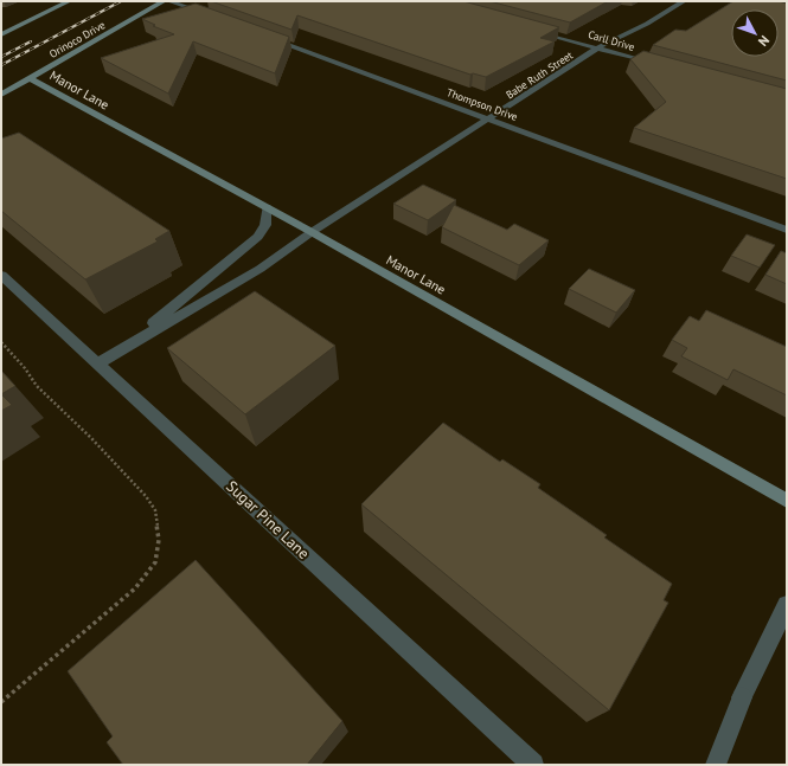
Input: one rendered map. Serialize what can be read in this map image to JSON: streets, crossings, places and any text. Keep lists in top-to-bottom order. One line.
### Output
{"streets":{"street":["Orinoco Drive","Carll Drive","Babe Ruth Street","Manor Lane","Thompson Drive","Sugar Pine Lane"]},"crossings":[["Orinoco Drive","Manor Lane"],["Carll Drive","Babe Ruth Street"],["Babe Ruth Street","Manor Lane"],["Babe Ruth Street","Thompson Drive"]],"north":"bottom right"}
